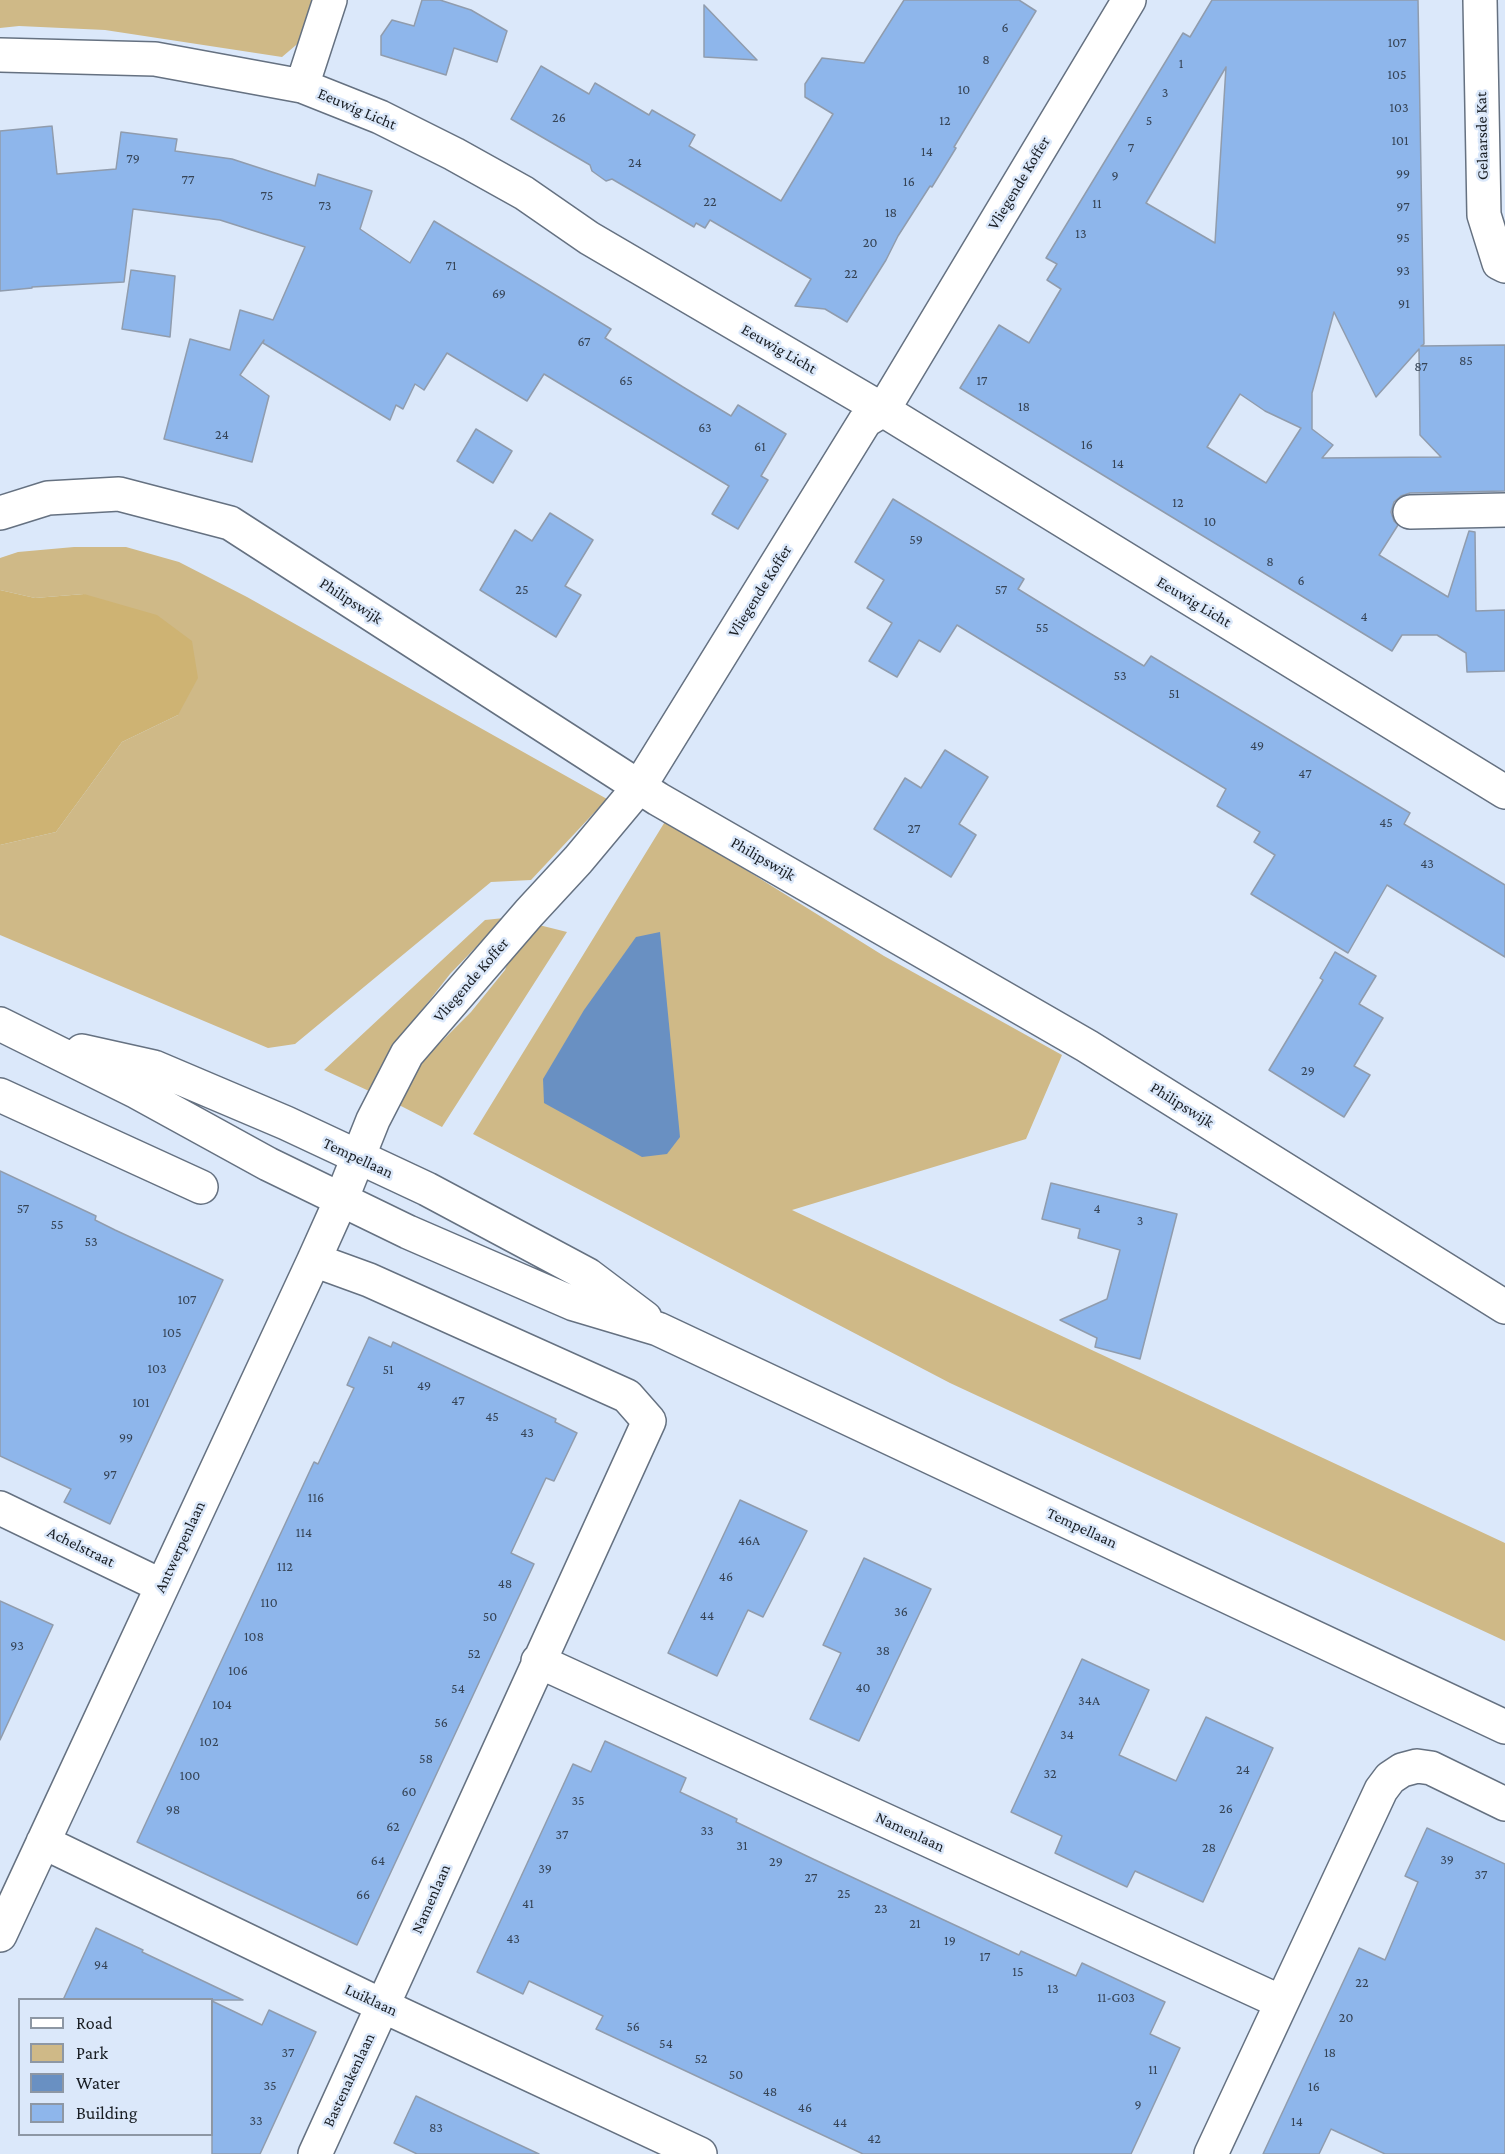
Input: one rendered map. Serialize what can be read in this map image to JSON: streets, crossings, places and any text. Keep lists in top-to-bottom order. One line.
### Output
{"streets":{"street":["Eeuwig Licht","Gelaarsde Kat","Vliegende Koffer","Philipswijk","Tempellaan","Achelstraat","Antwerpenlaan","Namenlaan","Luiklaan","Bastenakenlaan"]},"crossings":[["Eeuwig Licht","Vliegende Koffer"],["Vliegende Koffer","Philipswijk"],["Vliegende Koffer","Tempellaan"],["Vliegende Koffer","Antwerpenlaan"],["Tempellaan","Antwerpenlaan"],["Achelstraat","Antwerpenlaan"],["Antwerpenlaan","Namenlaan"],["Antwerpenlaan","Luiklaan"],["Namenlaan","Luiklaan"],["Namenlaan","Bastenakenlaan"],["Luiklaan","Bastenakenlaan"]],"house_numbers":["6","107","8","1","105","10","3","103","26","12","5","101","7","14","79","24","99","9","77","16","75","22","11","73","97","18","13","95","20","71","93","22","69","91","67","85","87","65","17","18","63","24","16","61","14","12","10","59","8","6","25","57","4","55","53","51","49","47","45","27","43","29","57","4","3","55","53","107","105","103","51","49","47","101","45","43","99","97","116","114","46A","112","46","48","110","36","44","50","108","93","38","52","106","40","54","34A","104","56","34","102","58","24","32","100","60","35","26","98","62","33","37","31","28","39","64","29","39","37","27","25","66","41","23","21","43","19","17","94","15","22","13","11-G03","20","56","54","37","18","52","11","50","35","16","48","9","46","33","14","44","83","42"],"legend":["Road","Park","Water","Building"]}
